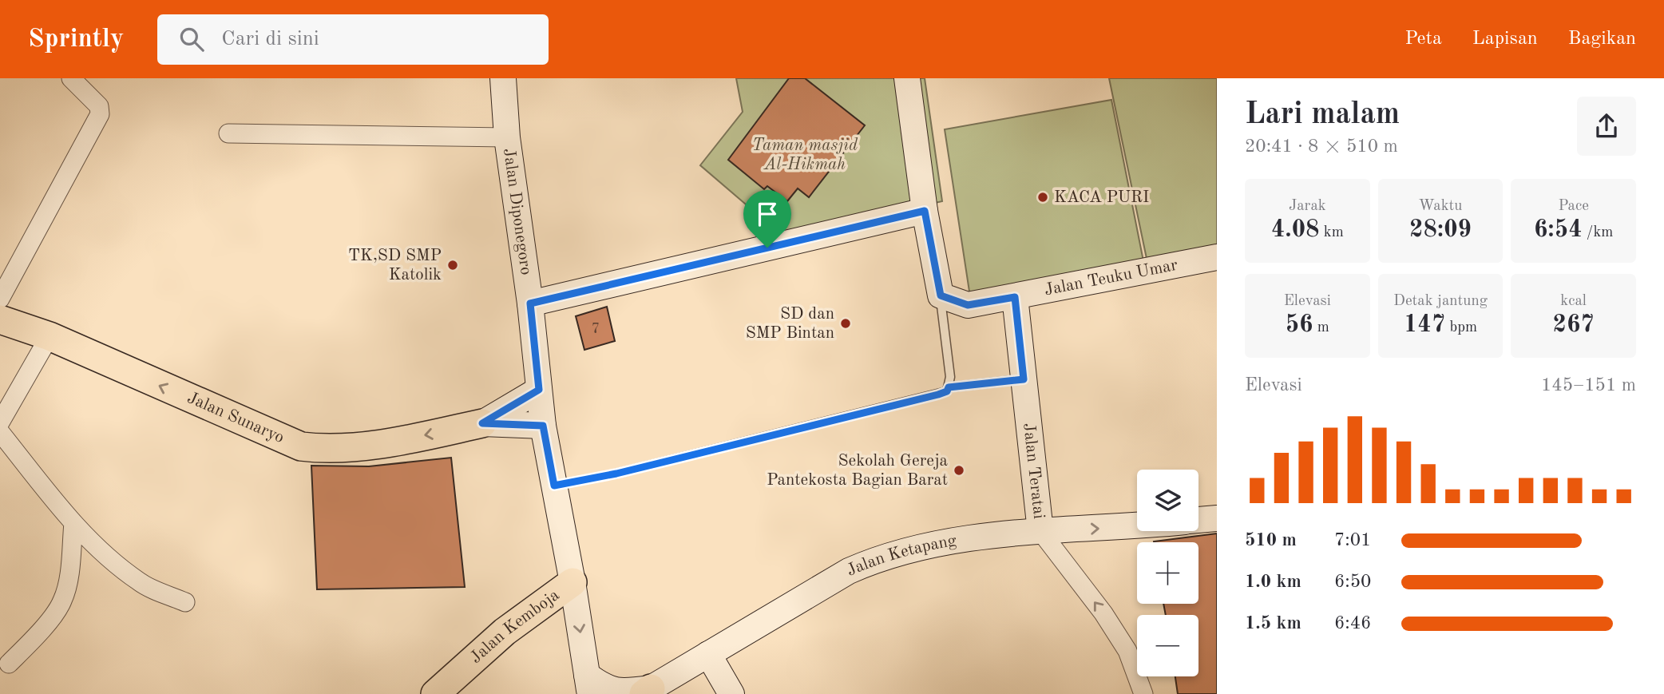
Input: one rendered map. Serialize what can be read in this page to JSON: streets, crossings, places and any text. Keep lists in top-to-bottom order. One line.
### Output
{"streets":{"main road":["Jalan Diponegoro","Jalan Teuku Umar","Jalan Sunaryo","Jalan Teratai","Jalan Ketapang","Jalan Kemboja"]},"crossings":[["Jalan Diponegoro","Jalan Sunaryo"],["Jalan Diponegoro","Jalan Kemboja"],["Jalan Teuku Umar","Jalan Teratai"],["Jalan Teratai","Jalan Ketapang"]],"one_way":["Jalan Sunaryo","Jalan Teratai"],"parks":["Taman masjid Al-Hikmah"],"places":["KACA PURI","TK,SD SMP Katolik","SD dan SMP Bintan","Sekolah Gereja Pantekosta Bagian Barat"],"house_numbers":["7"],"page":{"header":"Sprintly","search":"Cari di sini","nav":["Peta","Lapisan","Bagikan"],"heading":["Lari malam","20:41 · 8 × 510 m"],"stats":[["Jarak","4.08 km"],["Waktu","28:09"],["Pace","6:54 /km"],["Elevasi","56 m"],["Detak jantung","147 bpm"],["kcal","267"]],"chart":["Elevasi","145–151 m"],"map_buttons":["+","−"],"list":[{"name":"510 m","note":"7:01"},{"name":"1.0 km","note":"6:50"},{"name":"1.5 km","note":"6:46"}]}}
